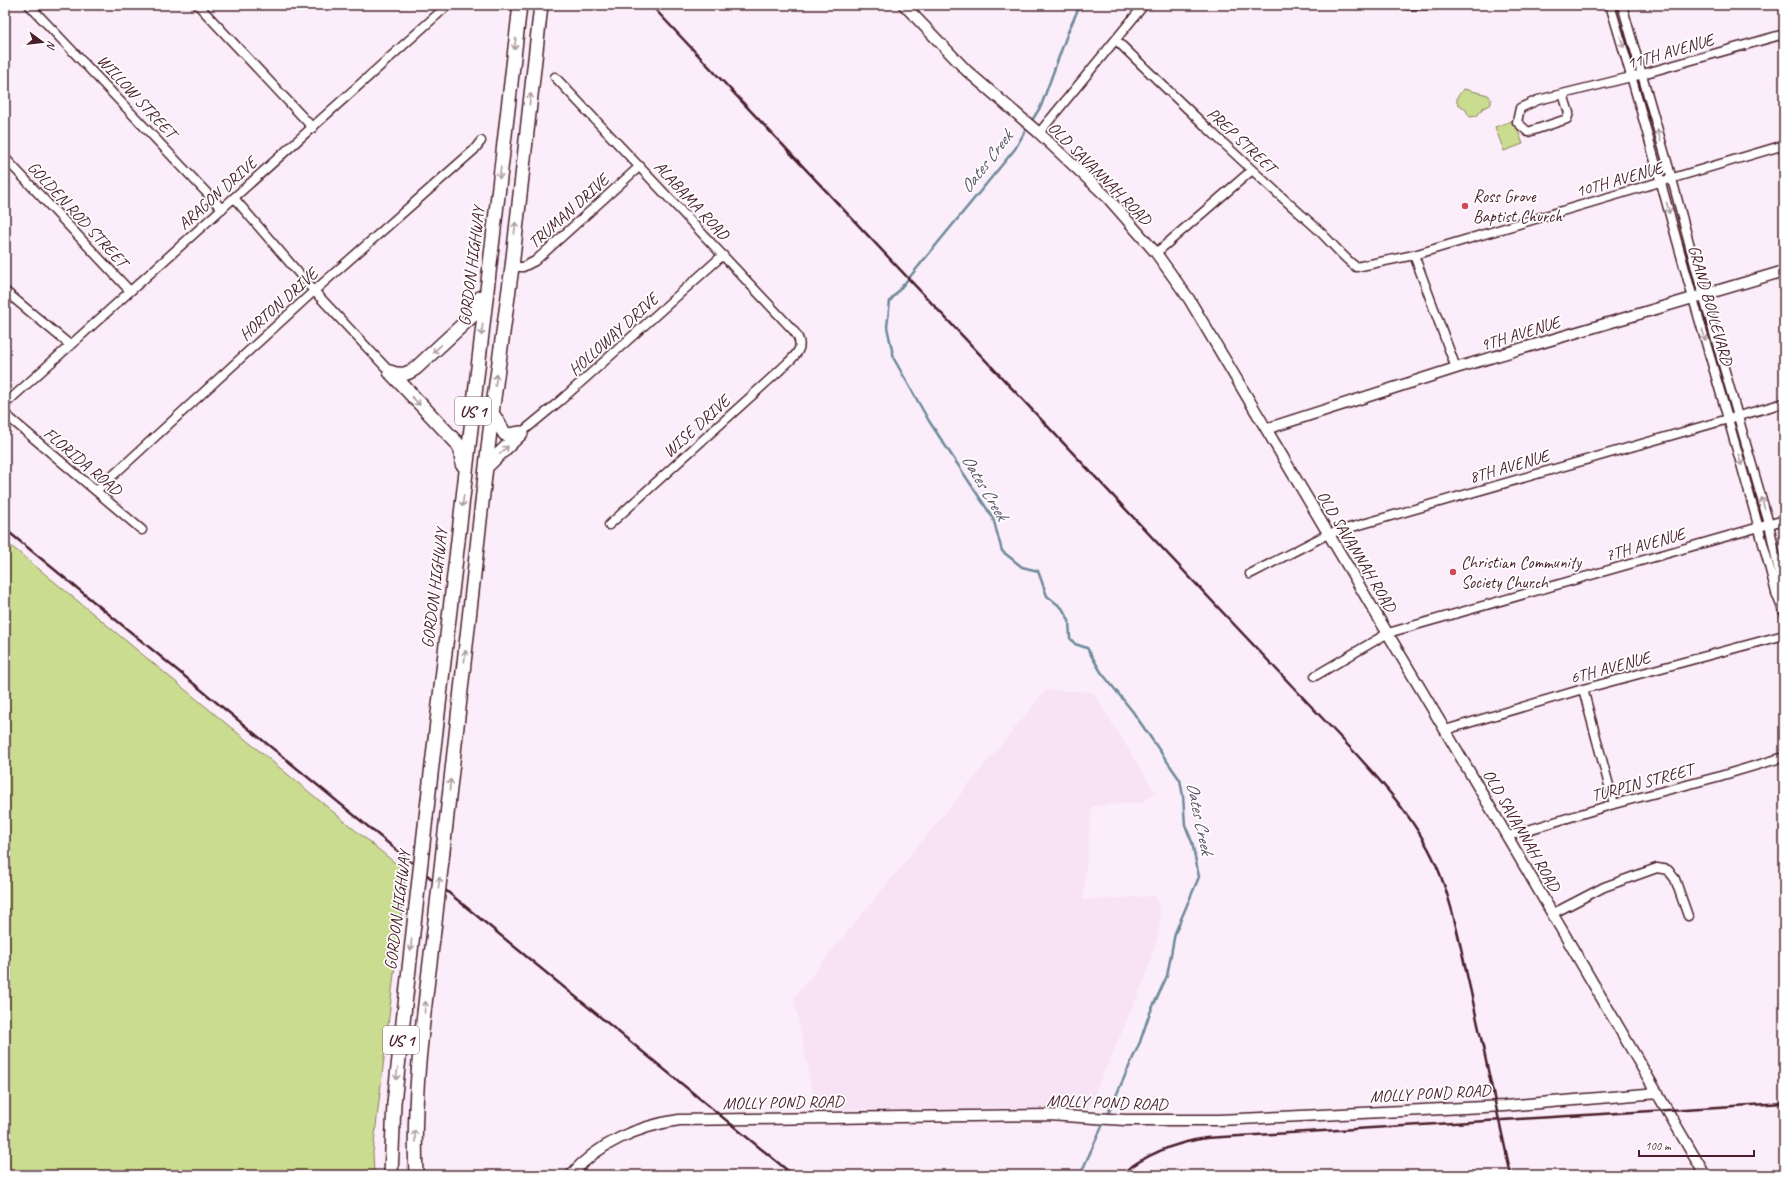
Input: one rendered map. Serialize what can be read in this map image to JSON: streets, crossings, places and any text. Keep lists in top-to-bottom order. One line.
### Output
{"streets":{"highway":["GORDON HIGHWAY","US 1"],"street":["11TH AVENUE","WILLOW STREET","PREP STREET","OLD SAVANNAH ROAD","10TH AVENUE","ARAGON DRIVE","ALABAMA ROAD","TRUMAN DRIVE","GOLDEN ROD STREET","HORTON DRIVE","GRAND BOULEVARD","9TH AVENUE","HOLLOWAY DRIVE","WISE DRIVE","FLORIDA ROAD","8TH AVENUE","7TH AVENUE","6TH AVENUE","TURPIN STREET","MOLLY POND ROAD"]},"crossings":[["11TH AVENUE","GRAND BOULEVARD"],["WILLOW STREET","ARAGON DRIVE"],["PREP STREET","10TH AVENUE"],["OLD SAVANNAH ROAD","9TH AVENUE"],["OLD SAVANNAH ROAD","8TH AVENUE"],["OLD SAVANNAH ROAD","7TH AVENUE"],["OLD SAVANNAH ROAD","6TH AVENUE"],["OLD SAVANNAH ROAD","TURPIN STREET"],["OLD SAVANNAH ROAD","MOLLY POND ROAD"],["10TH AVENUE","GRAND BOULEVARD"],["ARAGON DRIVE","GOLDEN ROD STREET"],["ALABAMA ROAD","TRUMAN DRIVE"],["ALABAMA ROAD","HOLLOWAY DRIVE"],["ALABAMA ROAD","WISE DRIVE"],["TRUMAN DRIVE","US 1"],["HORTON DRIVE","FLORIDA ROAD"],["GRAND BOULEVARD","9TH AVENUE"],["GRAND BOULEVARD","8TH AVENUE"],["GRAND BOULEVARD","7TH AVENUE"]],"water":["Oates Creek"],"places":["Ross Grove Baptist Church","Christian Community Society Church"],"scale_bar":"100 m","north":"right"}
